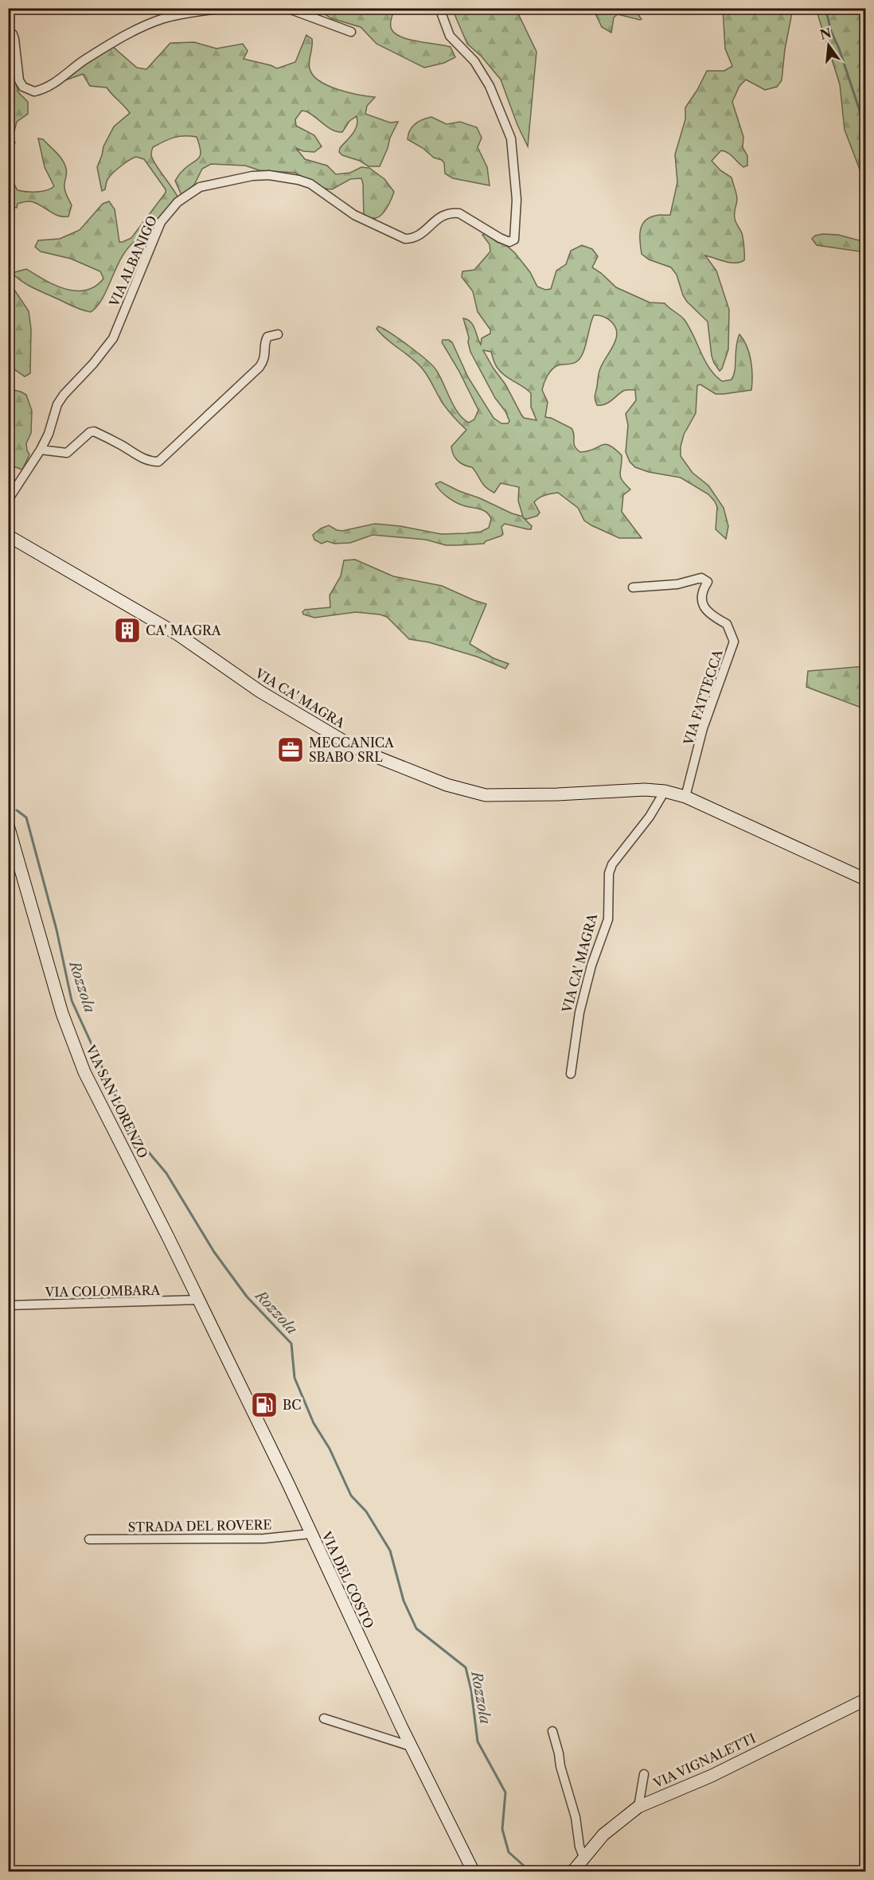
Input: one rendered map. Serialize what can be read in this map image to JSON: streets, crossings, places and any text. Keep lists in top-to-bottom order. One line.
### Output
{"streets":{"street":["VIA ALBANIGO","VIA FATTECCA","VIA CA' MAGRA","VIA SAN LORENZO","VIA COLOMBARA","STRADA DEL ROVERE","VIA DEL COSTO","VIA VIGNALETTI"]},"crossings":[["VIA FATTECCA","VIA CA' MAGRA"],["VIA SAN LORENZO","VIA COLOMBARA"],["VIA SAN LORENZO","VIA DEL COSTO"],["VIA COLOMBARA","VIA DEL COSTO"],["STRADA DEL ROVERE","VIA DEL COSTO"]],"water":["Rozzola"],"places":{"building":["CA' MAGRA"],"office":["MECCANICA SBABO SRL"],"fuel station":["BC"]},"north":"top"}
